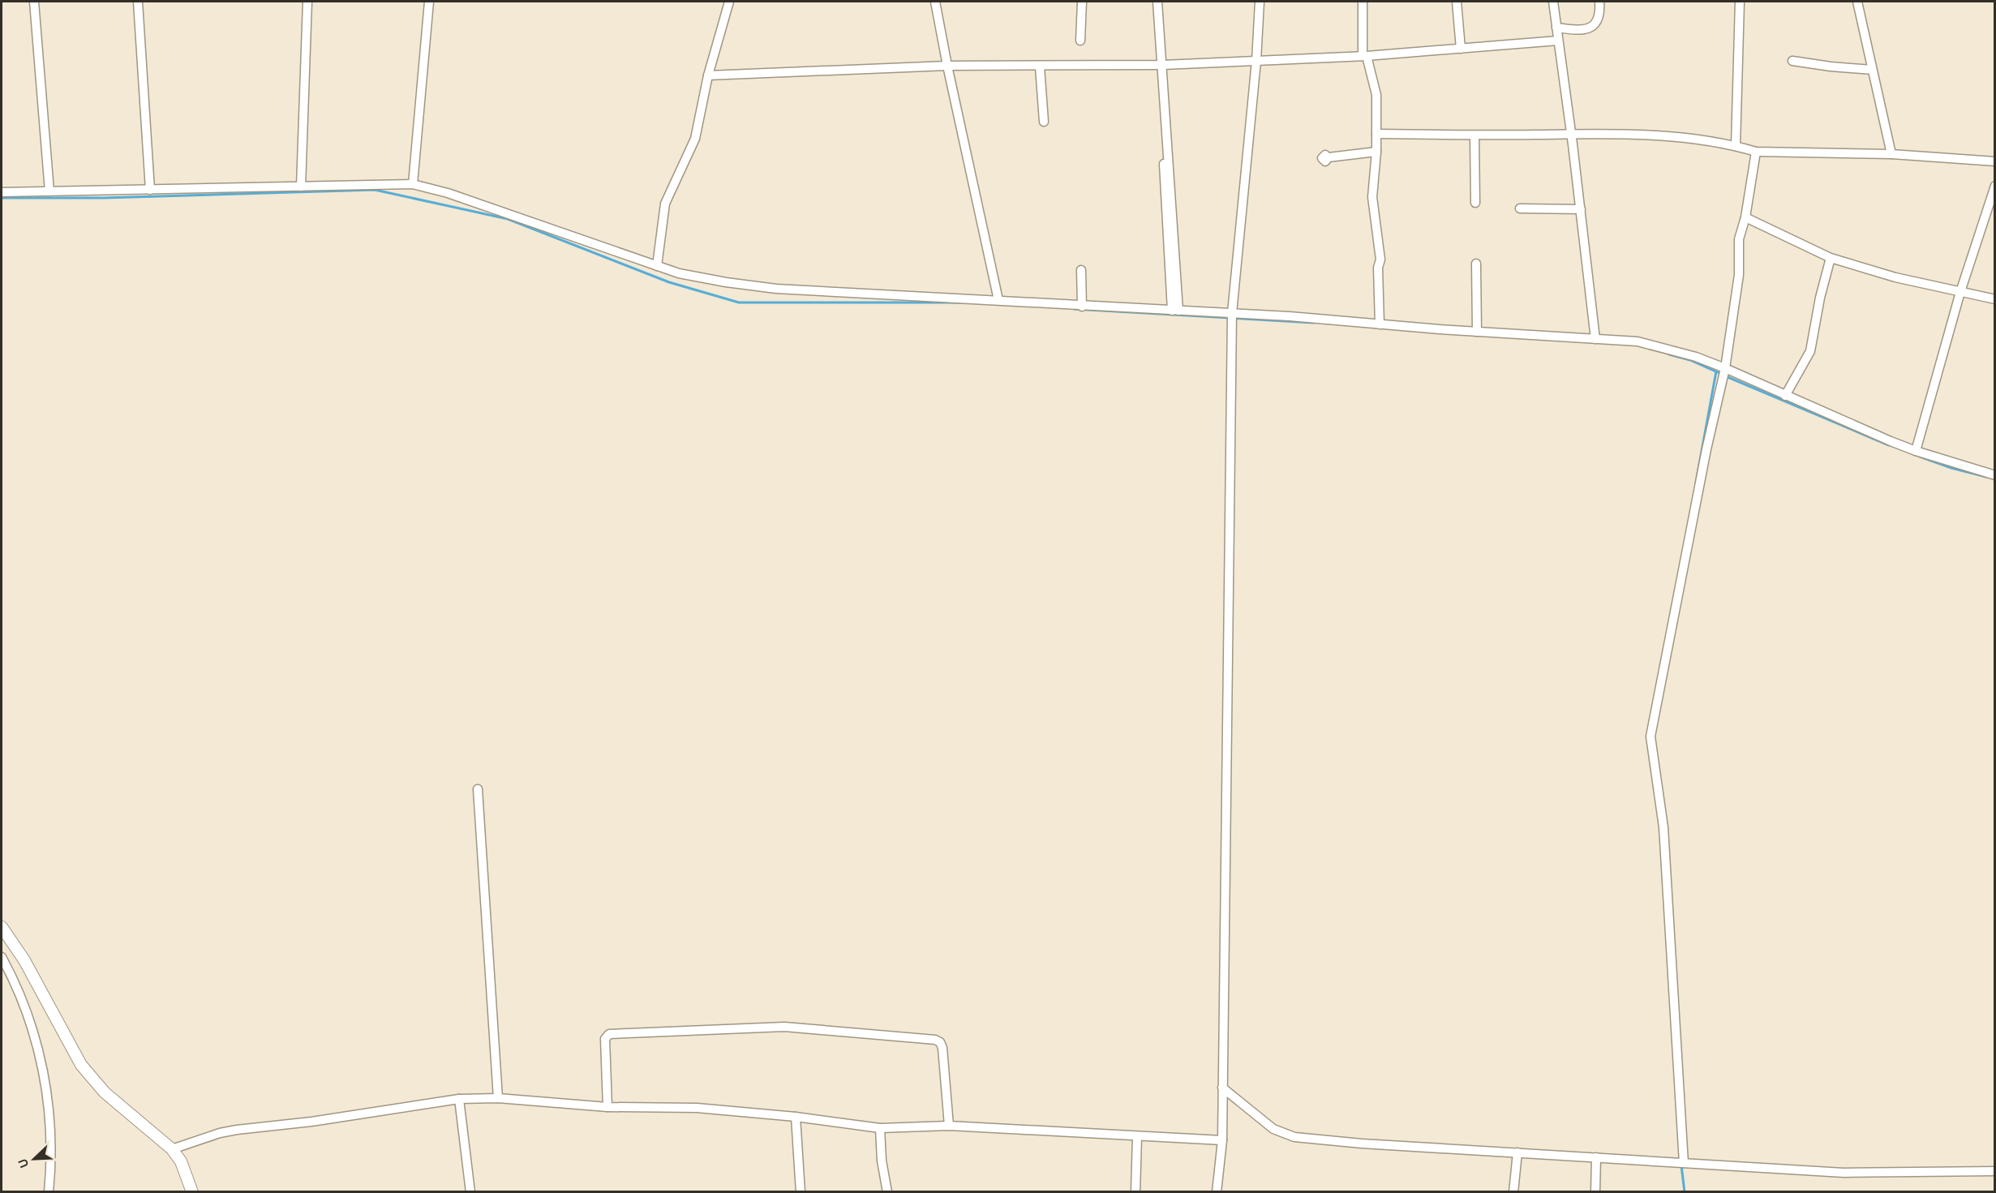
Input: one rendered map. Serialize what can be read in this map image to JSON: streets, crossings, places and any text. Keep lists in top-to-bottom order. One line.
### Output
{"north":"bottom left"}
